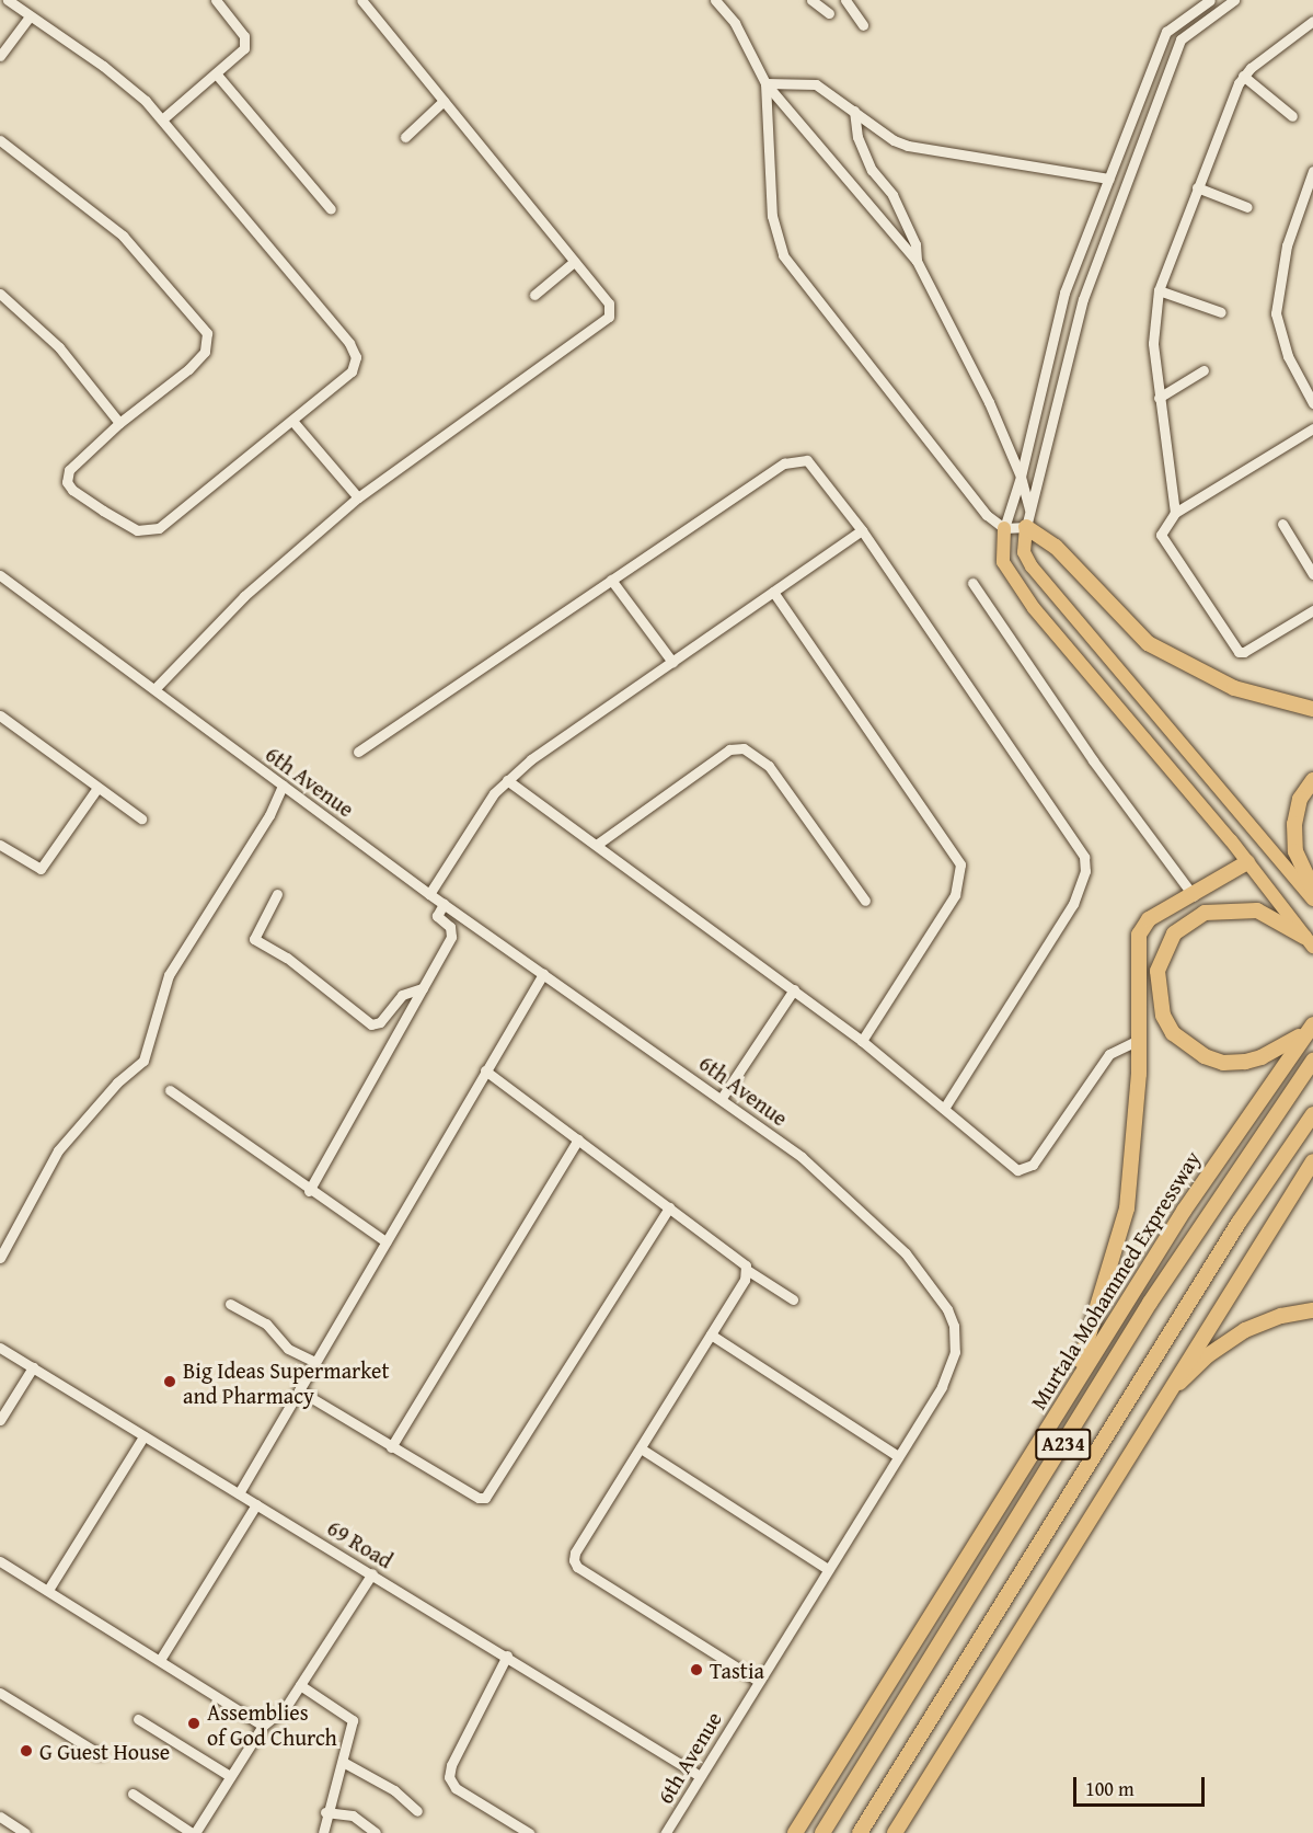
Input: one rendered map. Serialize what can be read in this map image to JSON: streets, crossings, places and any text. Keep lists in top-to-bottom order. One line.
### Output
{"streets":{"highway":["Murtala Mohammed Expressway","A234"],"street":["6th Avenue","69 Road"]},"crossings":[["6th Avenue","69 Road"]],"places":["Big Ideas Supermarket and Pharmacy","Tastia","Assemblies of God Church","G Guest House"],"scale_bar":"100 m"}
